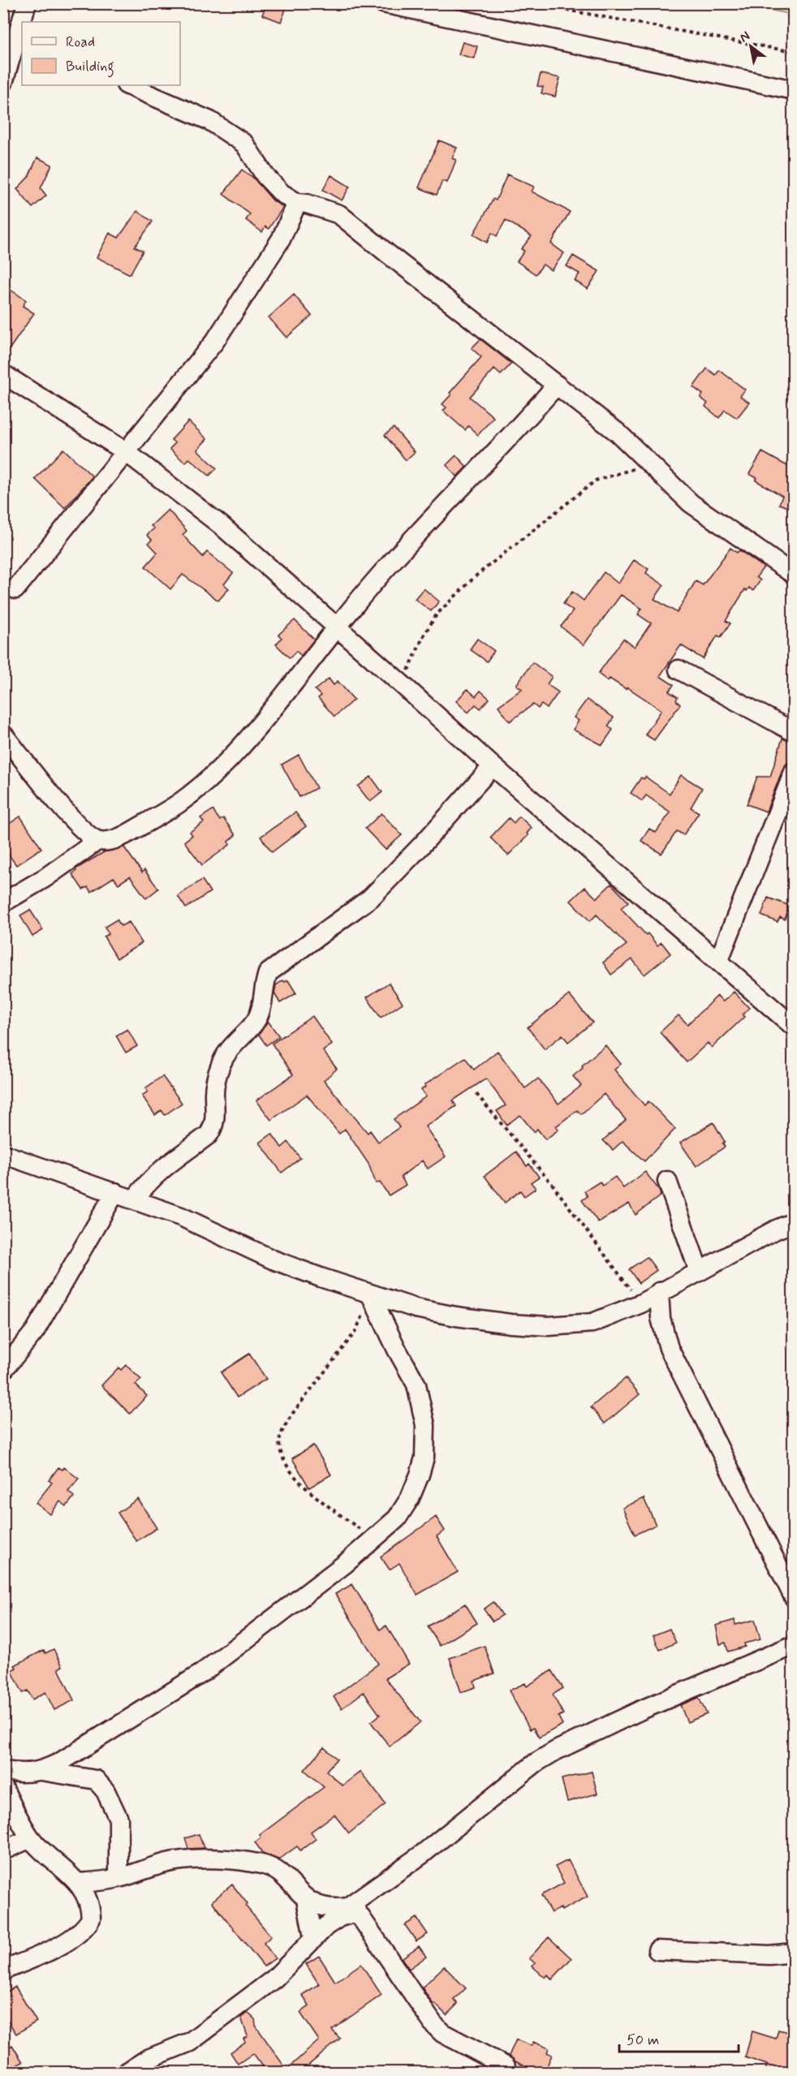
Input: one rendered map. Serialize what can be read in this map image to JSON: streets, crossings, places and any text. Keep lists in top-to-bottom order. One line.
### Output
{"legend":["Road","Building"],"scale_bar":"50 m","north":"top left"}
